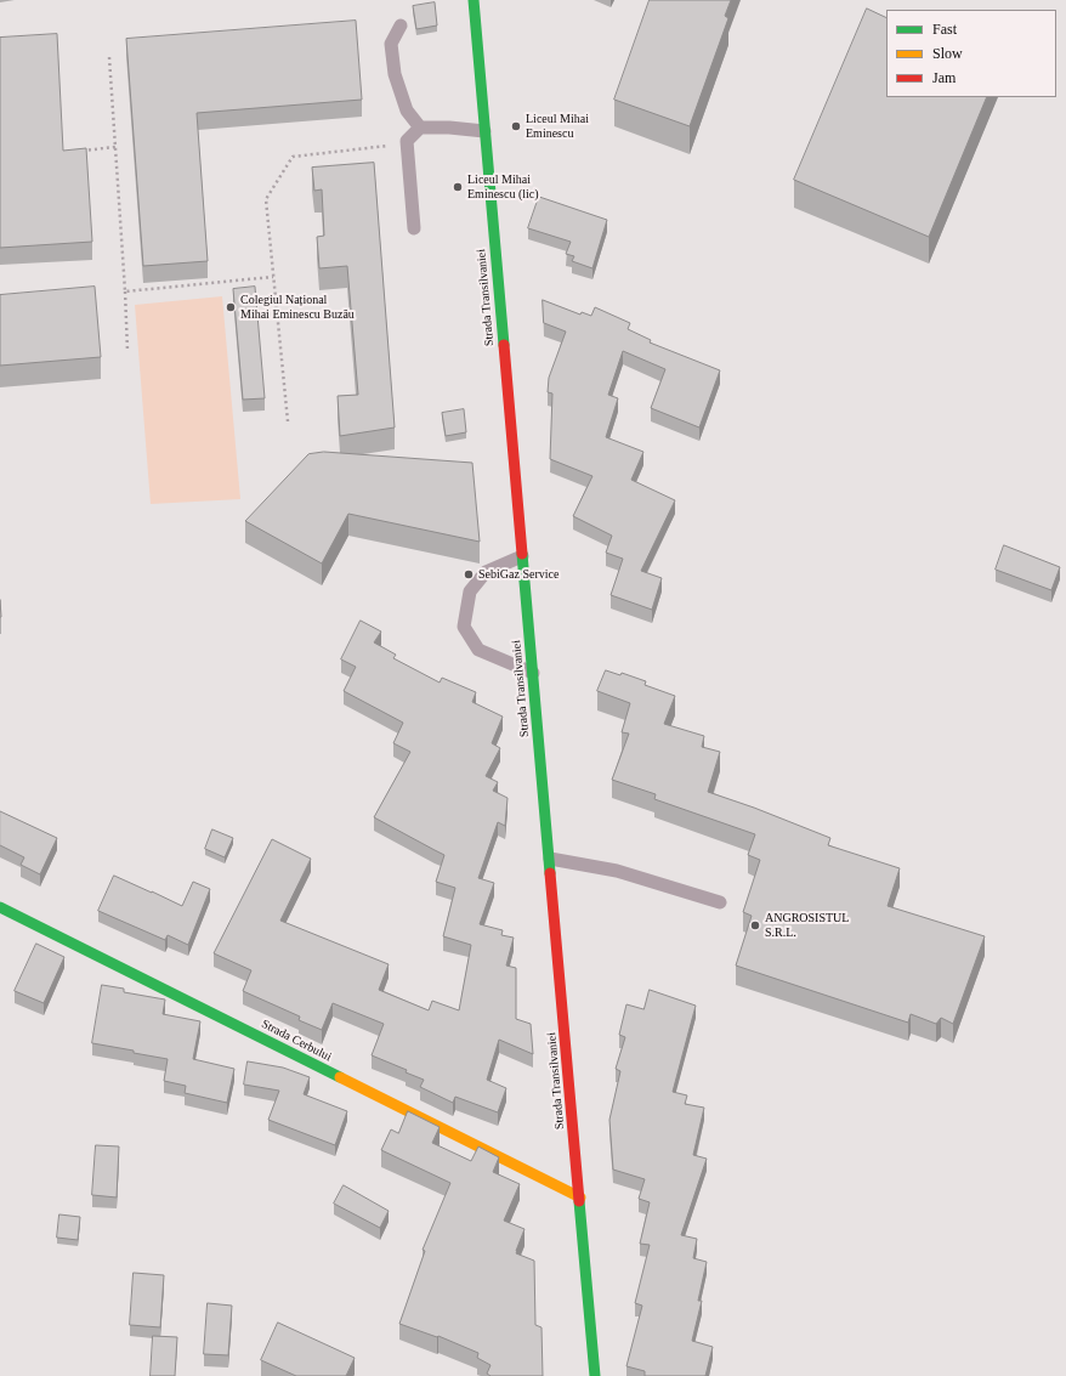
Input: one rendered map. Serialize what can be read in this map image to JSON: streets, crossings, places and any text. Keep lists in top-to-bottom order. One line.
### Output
{"streets":{"main road":["Strada Transilvaniei","Strada Cerbului"]},"crossings":[["Strada Transilvaniei","Strada Cerbului"]],"places":["Liceul Mihai Eminescu","Liceul Mihai Eminescu (lic)","Colegiul Național Mihai Eminescu Buzău","SebiGaz Service","ANGROSISTUL S.R.L."],"legend":["Fast","Slow","Jam"]}
